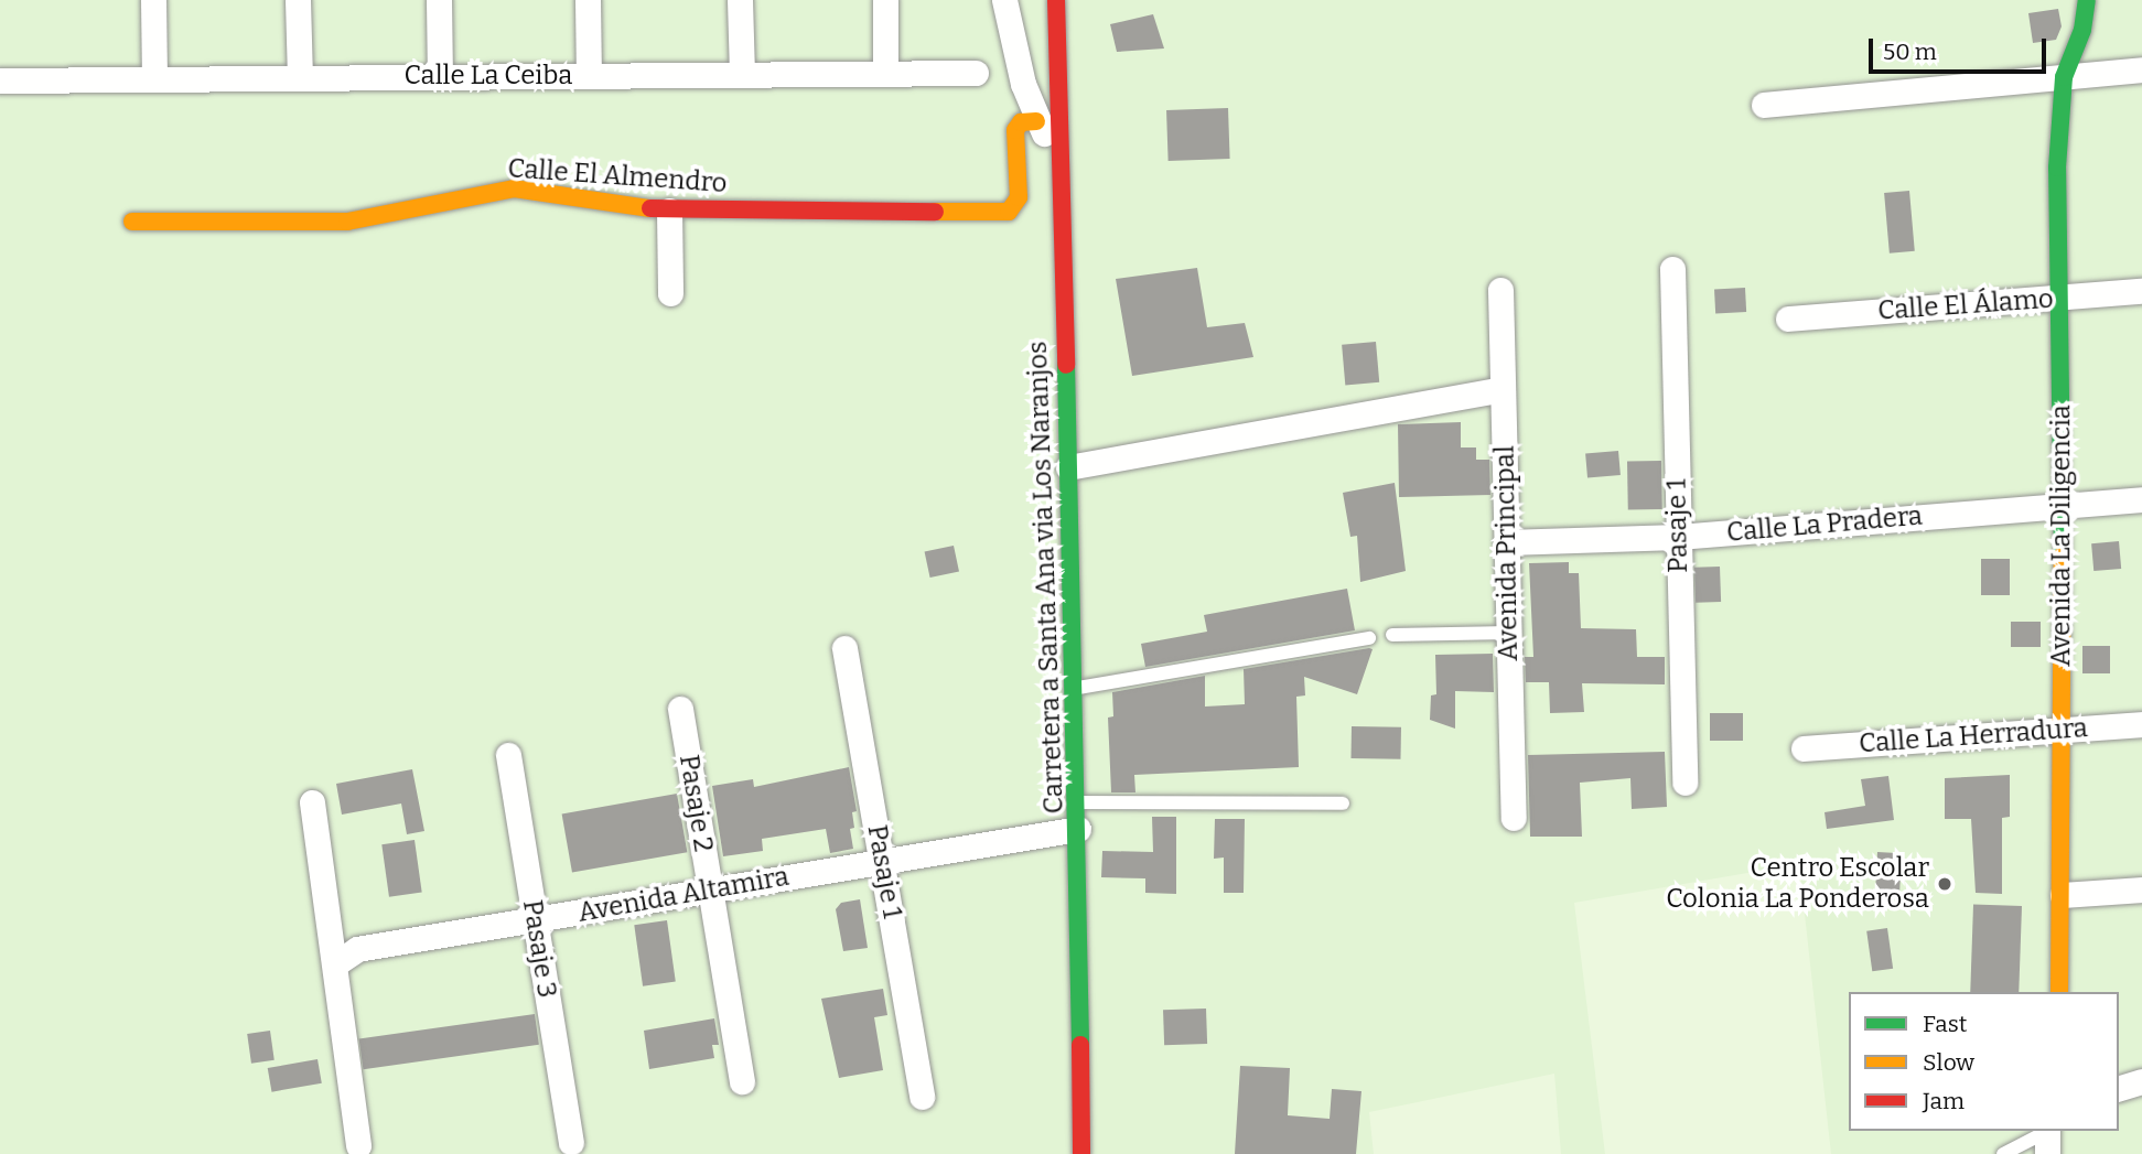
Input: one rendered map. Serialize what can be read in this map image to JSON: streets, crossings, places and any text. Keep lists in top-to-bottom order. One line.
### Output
{"streets":{"street":["Calle La Ceiba","Calle El Almendro","Calle El Álamo","Calle La Pradera","Pasaje 1","Avenida La Diligencia","Avenida Principal","Carretera a Santa Ana via Los Naranjos","Calle La Herradura","Pasaje 2","Avenida Altamira","Pasaje 3"]},"crossings":[["Calle El Álamo","Avenida La Diligencia"],["Calle La Pradera","Pasaje 1"],["Calle La Pradera","Avenida La Diligencia"],["Calle La Pradera","Avenida Principal"],["Pasaje 1","Avenida Altamira"],["Avenida La Diligencia","Calle La Herradura"],["Carretera a Santa Ana via Los Naranjos","Avenida Altamira"],["Pasaje 2","Avenida Altamira"],["Avenida Altamira","Pasaje 3"]],"places":["Centro Escolar Colonia La Ponderosa"],"legend":["Fast","Slow","Jam"],"scale_bar":"50 m"}
